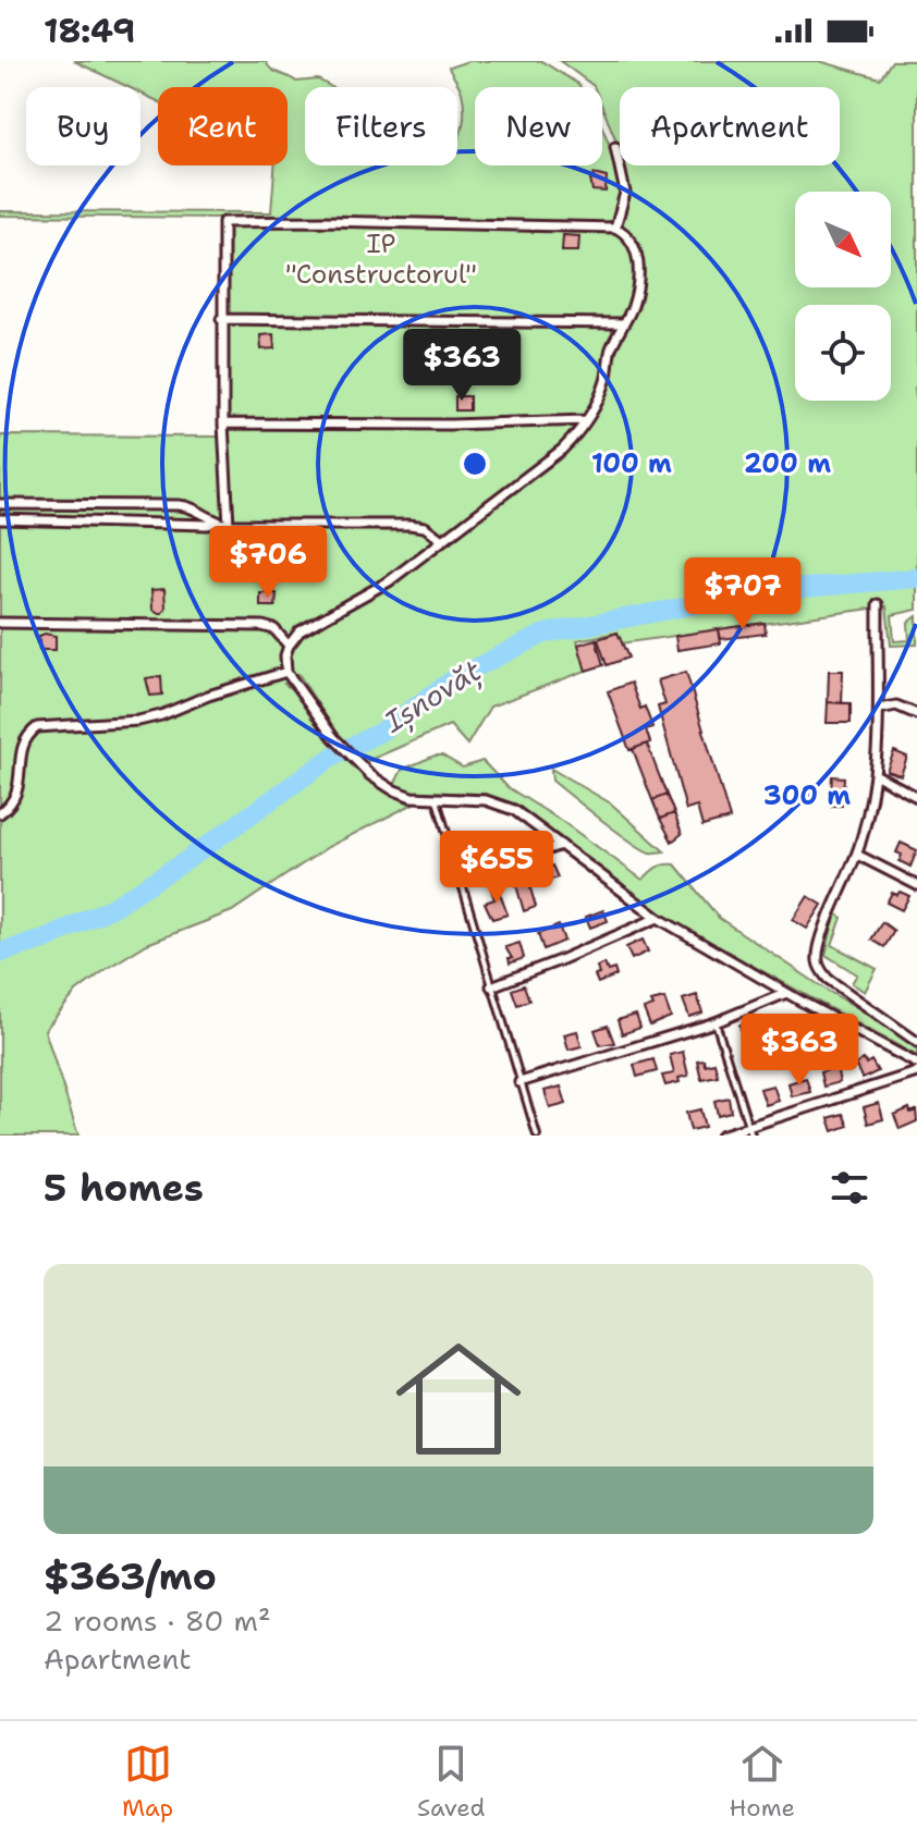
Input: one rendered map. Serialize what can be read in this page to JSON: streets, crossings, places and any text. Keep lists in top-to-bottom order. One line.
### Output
{"water":["Ișnovăț"],"parks":["IP \"Constructorul\""],"north":"bottom right","page":{"status":"18:49","chip":["Buy","Rent","Filters","New","Apartment"],"price":["$363","$706","$707","$655","$363"],"heading":"5 homes","list":[{"name":"$363/mo","note":"2 rooms · 80 m² · Apartment"}],"tabs":["Map","Saved","Home"]},"rings":["100 m","200 m","300 m"]}
